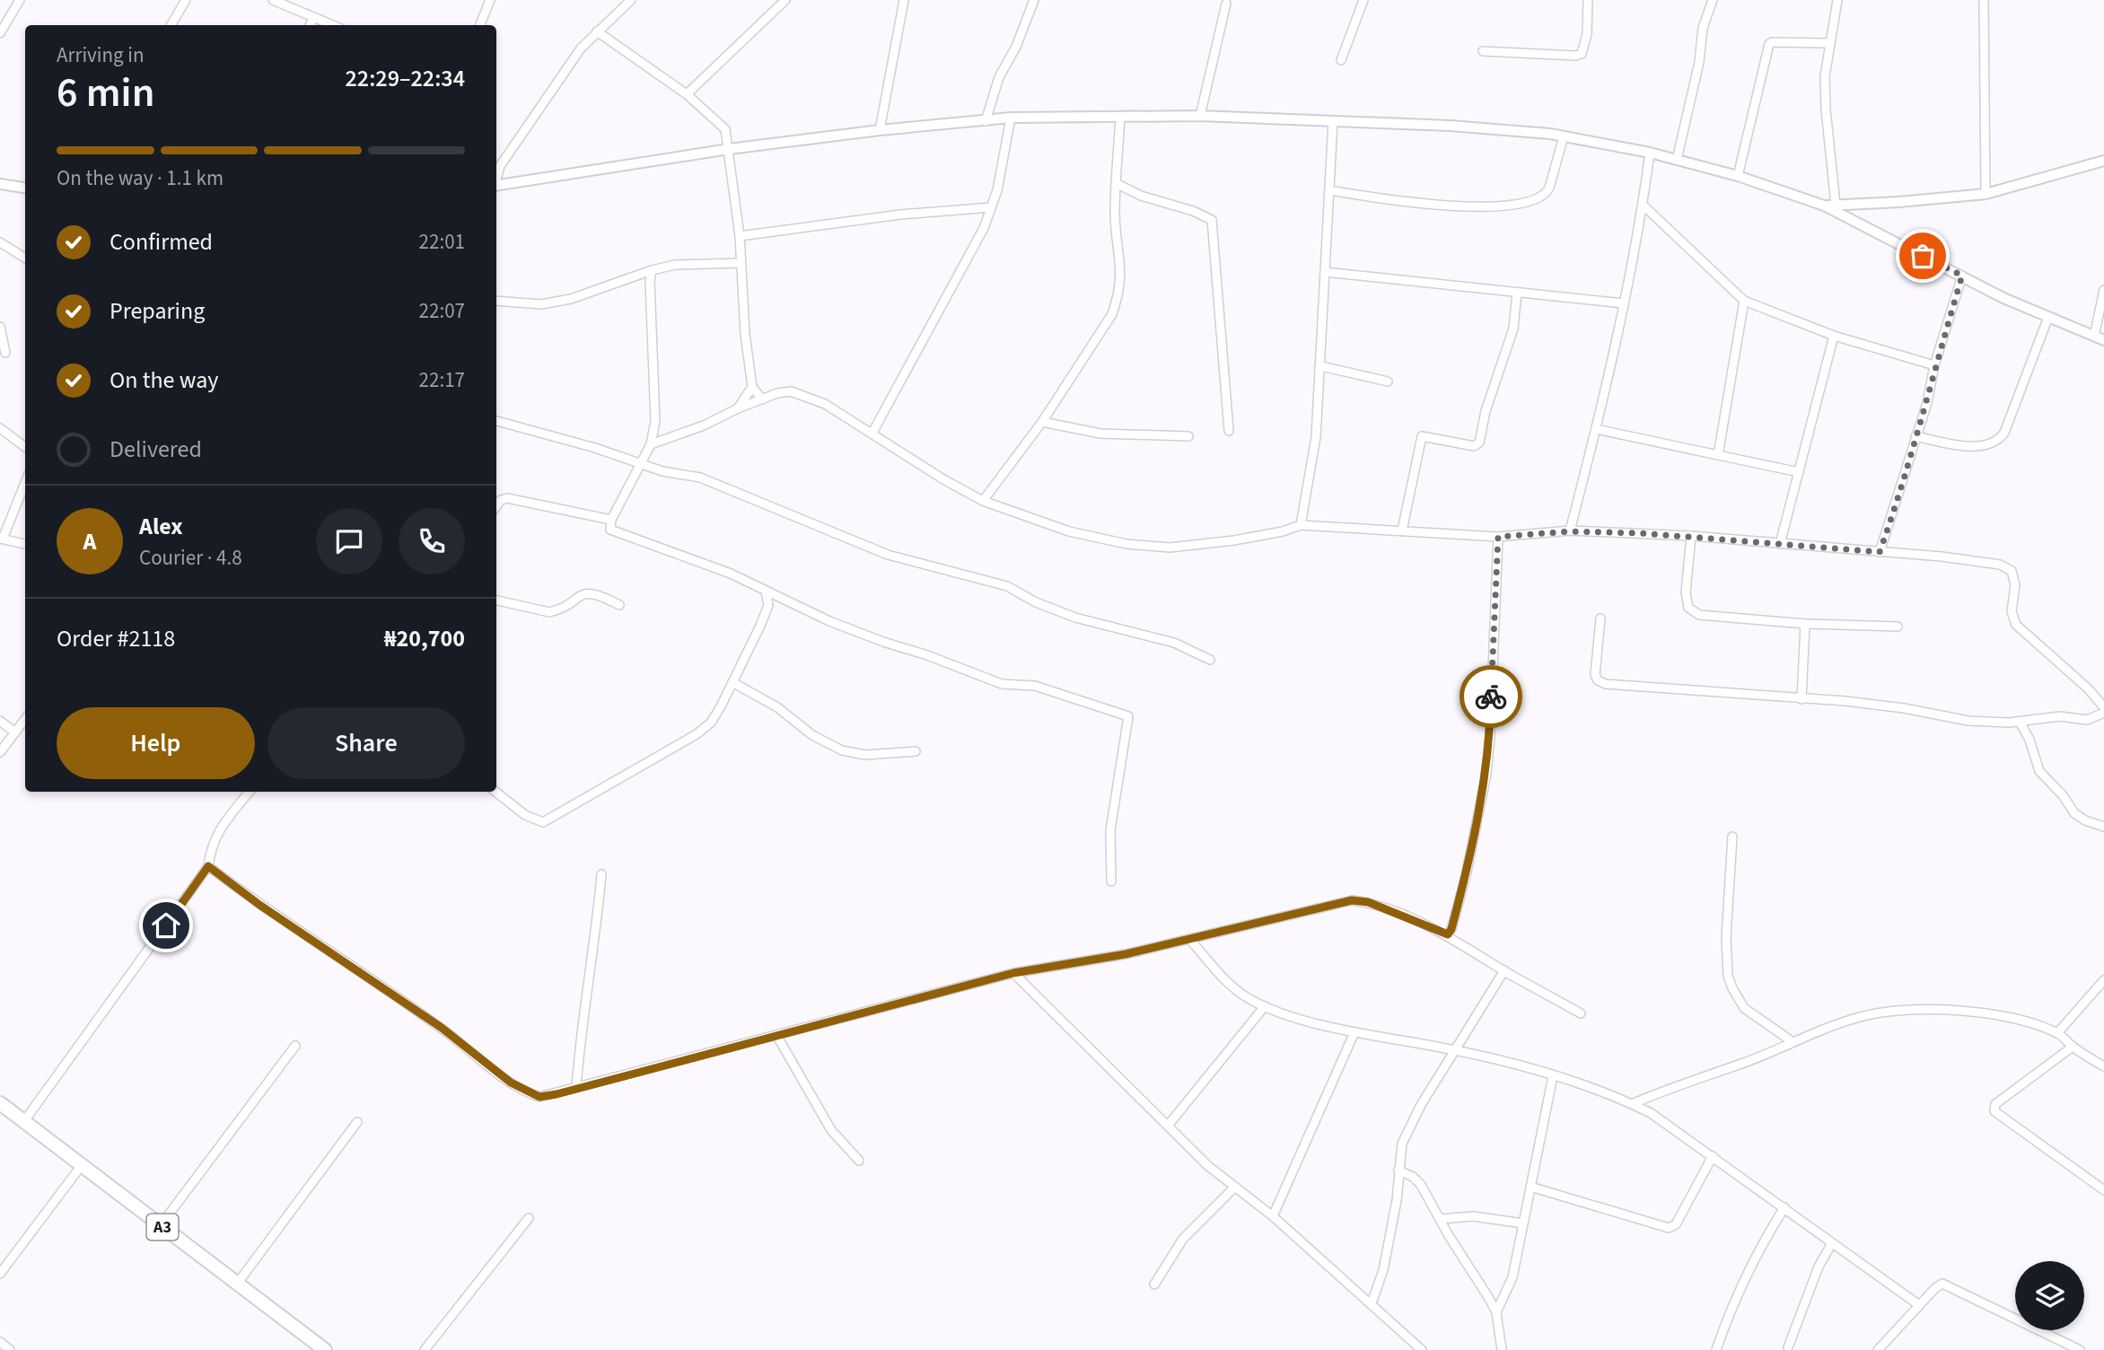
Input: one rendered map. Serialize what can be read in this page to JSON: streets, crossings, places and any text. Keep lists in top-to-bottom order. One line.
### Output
{"streets":{"highway":["A3"]},"page":{"heading":["6 min","Arriving in","22:29–22:34"],"panel":["Alex","Courier · 4.8","Order #2118","₦20,700"],"bar":"On the way · 1.1 km","list":[["Confirmed","22:01"],["Preparing","22:07"],["On the way","22:17"],"Delivered"],"round":"A","buttons":["Help","Share"]}}
